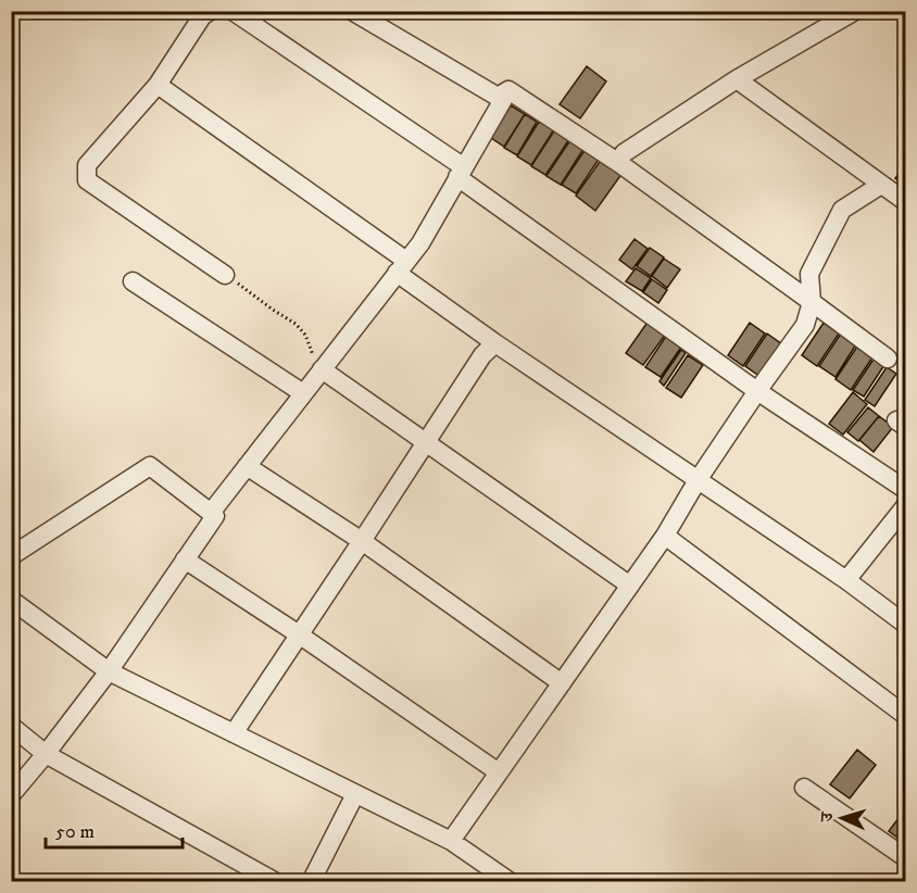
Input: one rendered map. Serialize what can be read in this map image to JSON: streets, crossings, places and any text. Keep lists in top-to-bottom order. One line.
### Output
{"scale_bar":"50 m","north":"left"}
